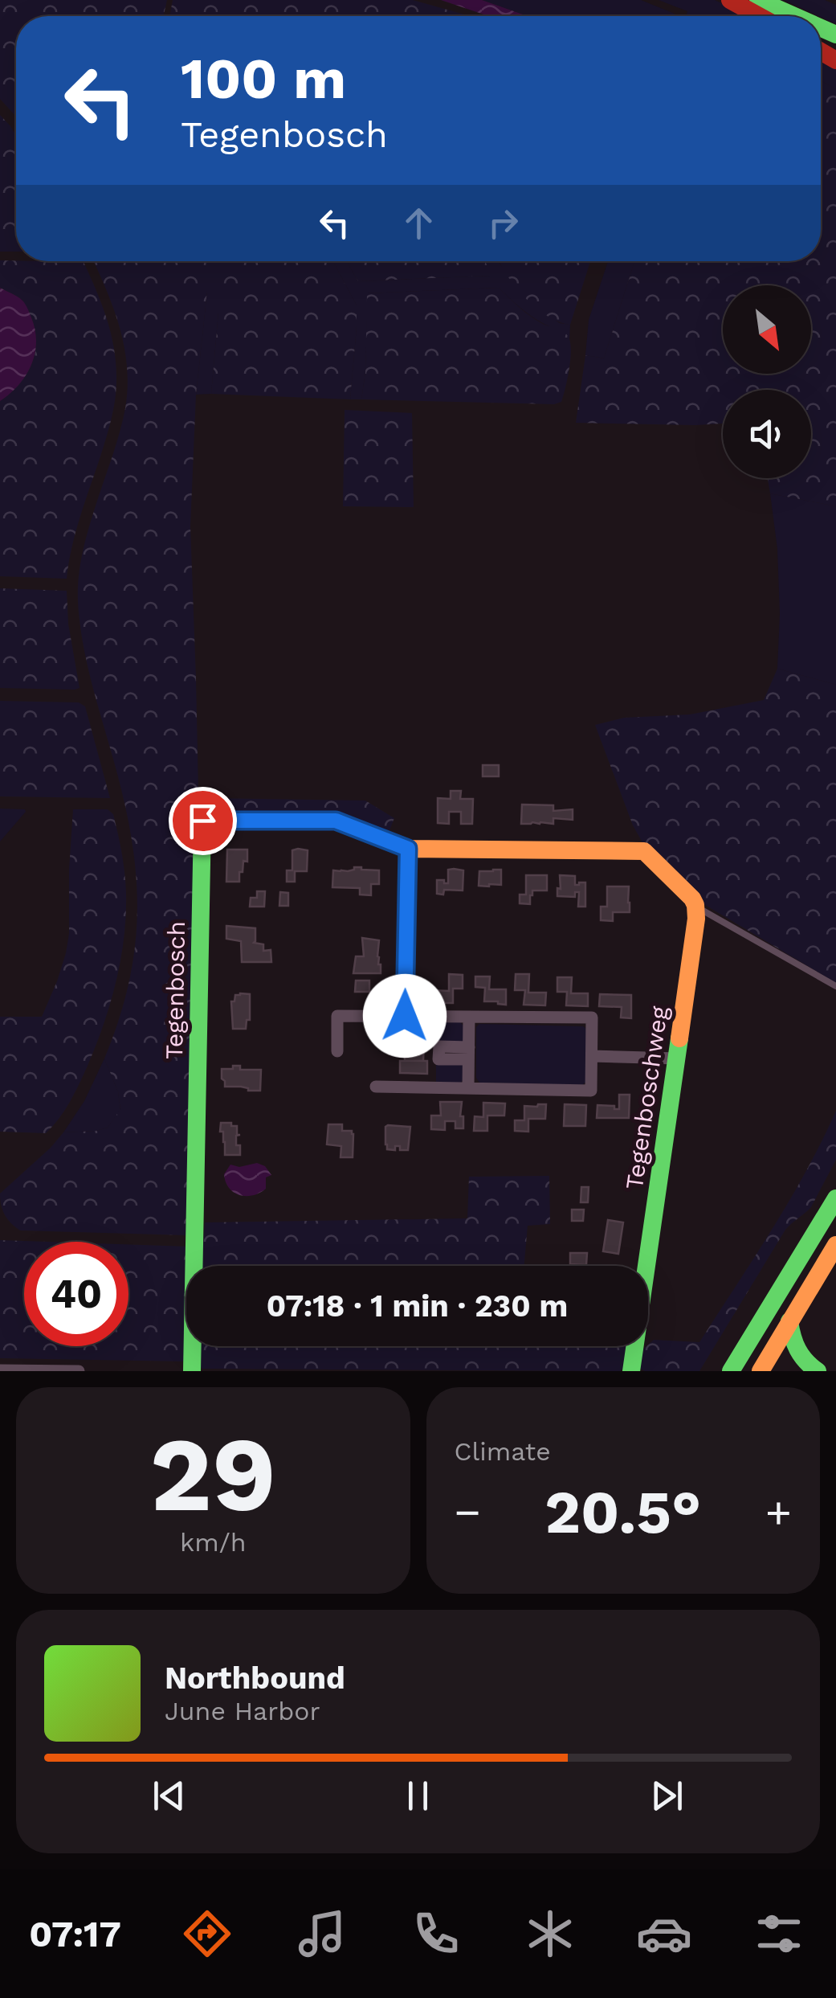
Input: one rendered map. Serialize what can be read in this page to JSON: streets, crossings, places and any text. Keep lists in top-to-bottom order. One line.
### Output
{"streets":{"main road":["Tegenbosch","Tegenboschweg"]},"crossings":[["Tegenbosch","Tegenboschweg"]],"north":"bottom right","page":{"turn":["100 m","Tegenbosch"],"limit":"40","trip":"07:18 · 1 min · 230 m","tile":[["29","km/h"],"Climate"],"heat":["−","20.5°","+"],"song":["Northbound","June Harbor"],"tabs":"07:17"}}
